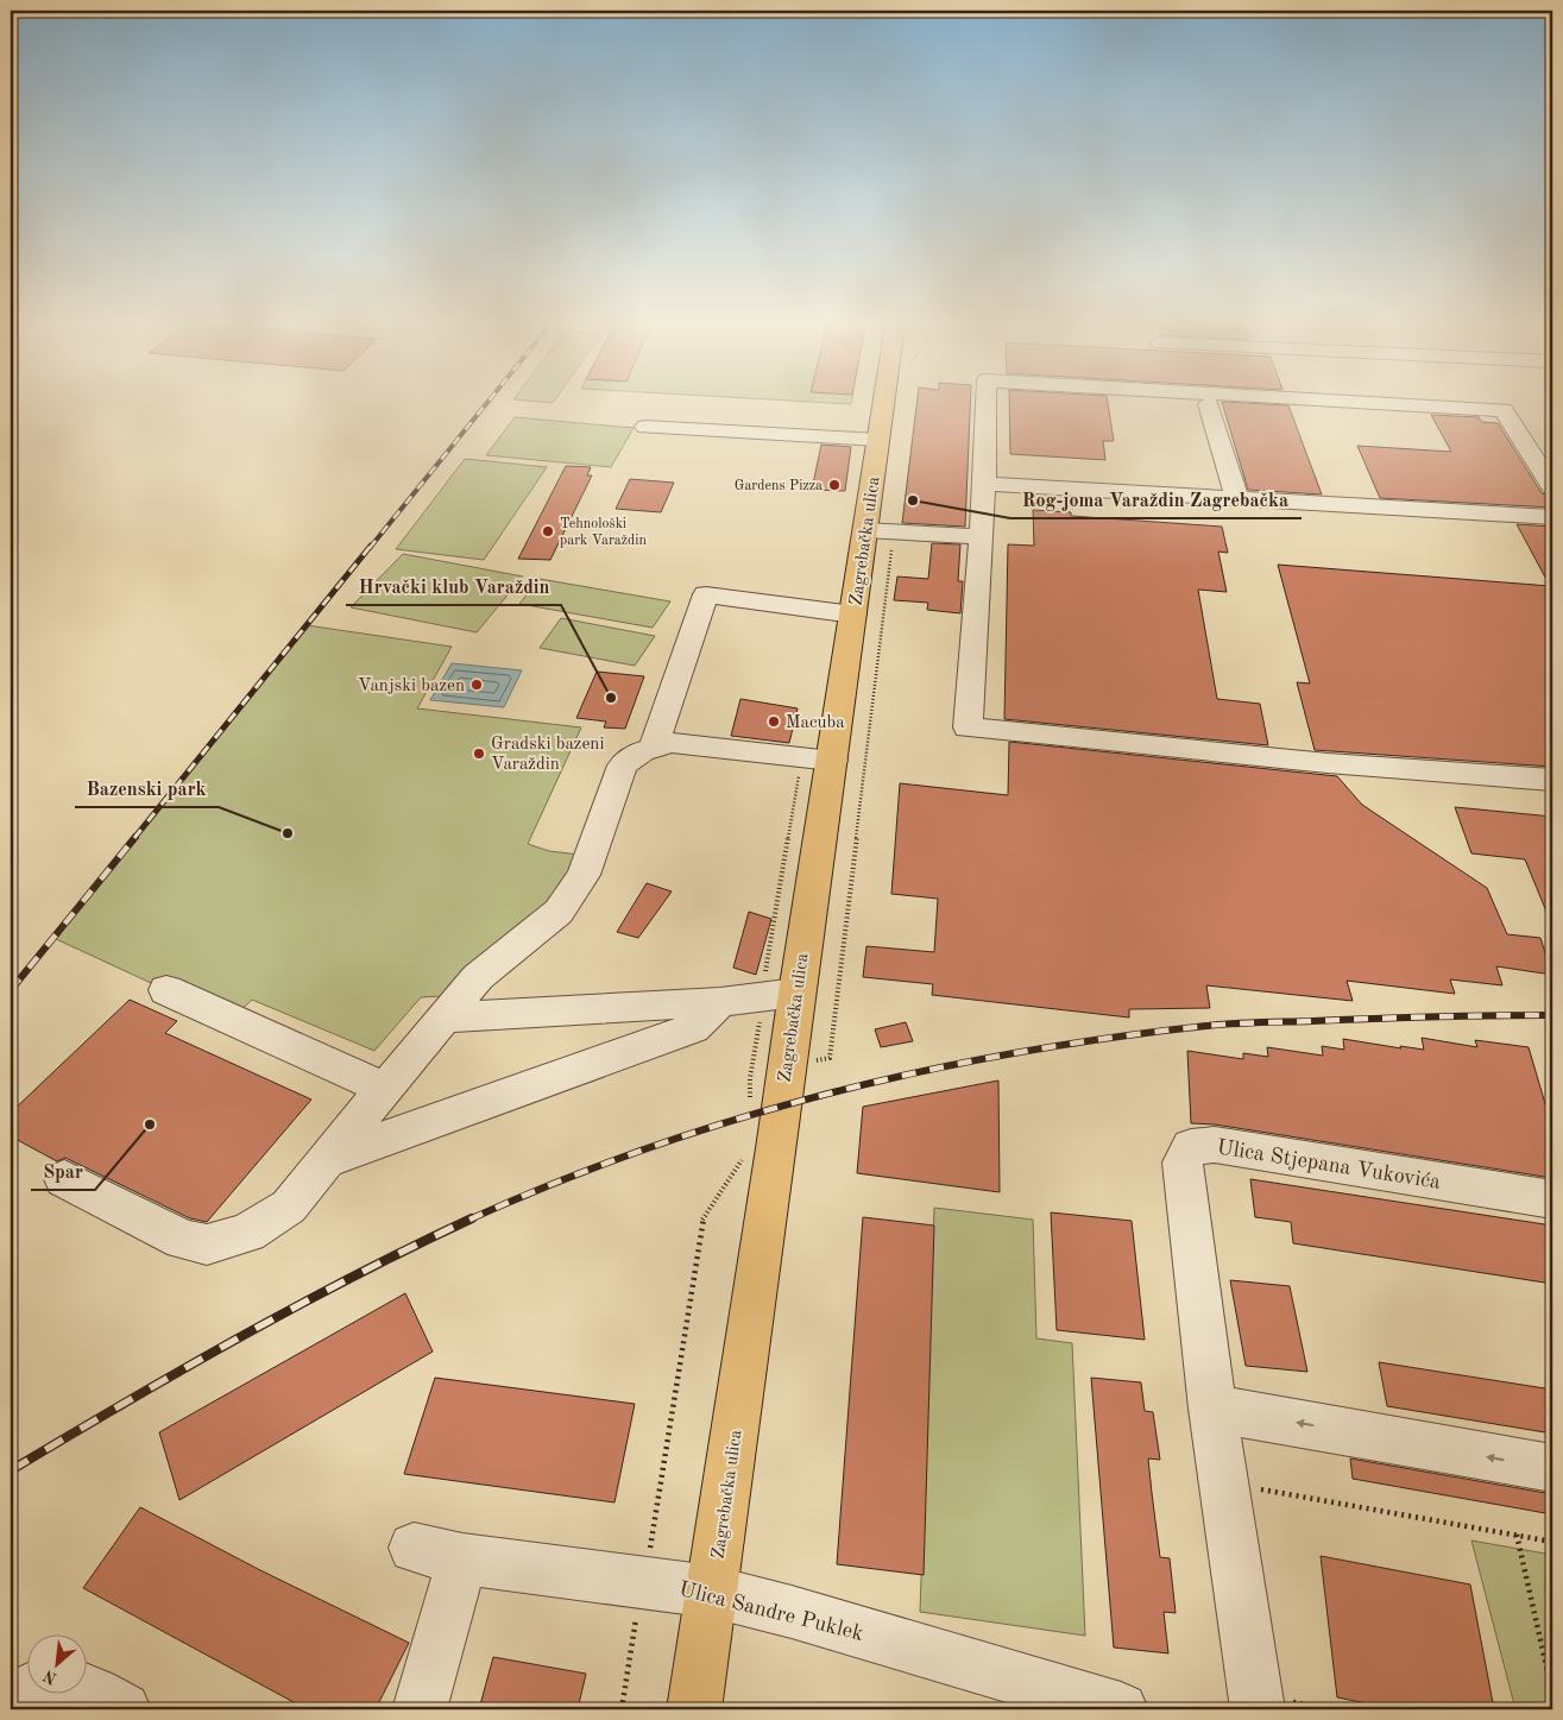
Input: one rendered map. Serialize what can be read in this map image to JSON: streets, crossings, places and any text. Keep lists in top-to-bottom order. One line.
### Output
{"streets":{"main road":["Zagrebačka ulica"],"street":["Ulica Stjepana Vukovića","Ulica Sandre Puklek"]},"crossings":[["Zagrebačka ulica","Ulica Sandre Puklek"]],"places":["Gardens Pizza","Rog-joma Varaždin Zagrebačka","Tehnološki park Varaždin","Vanjski bazen","Hrvački klub Varaždin","Macuba","Gradski bazeni Varaždin","Bazenski park","Spar"],"north":"bottom left"}
